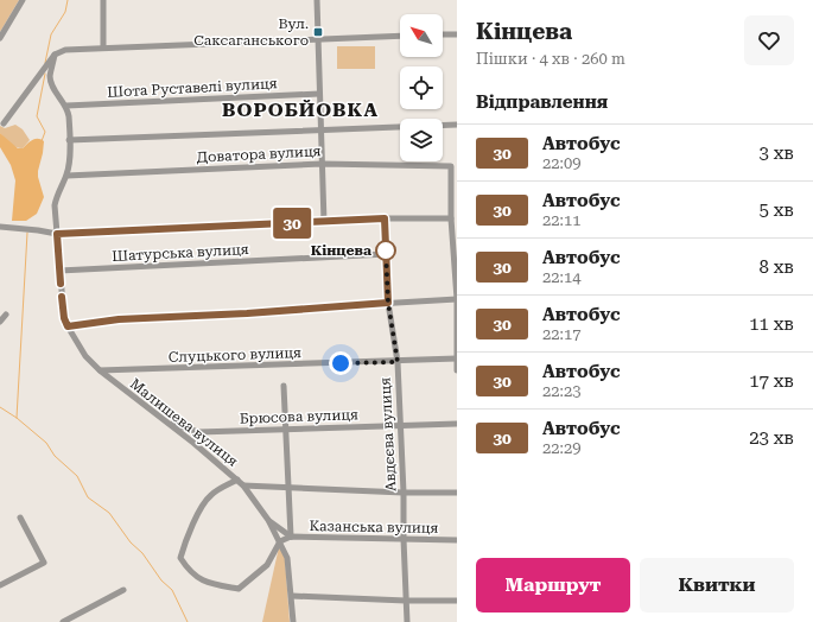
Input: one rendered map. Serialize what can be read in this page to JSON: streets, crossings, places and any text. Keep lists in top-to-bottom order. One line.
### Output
{"streets":{"street":["Шота Руставелі вулиця","Доватора вулиця","Шатурська вулиця","Слуцького вулиця","Брюсова вулиця","Малишева вулиця","Авдєєва вулиця","Казанська вулиця"]},"crossings":[["Шота Руставелі вулиця","Малишева вулиця"],["Доватора вулиця","Малишева вулиця"],["Шатурська вулиця","Малишева вулиця"],["Шатурська вулиця","Авдєєва вулиця"],["Слуцького вулиця","Малишева вулиця"],["Слуцького вулиця","Авдєєва вулиця"],["Брюсова вулиця","Малишева вулиця"],["Брюсова вулиця","Авдєєва вулиця"],["Малишева вулиця","Казанська вулиця"],["Авдєєва вулиця","Казанська вулиця"]],"districts":["ВОРОБЙОВКА"],"places":{"transit":["Вул. Саксаганського"],"other":["Кінцева"]},"lines":["bus line 30"],"north":"top left","page":{"on_map":"30","heading":[["Кінцева","Пішки · 4 хв · 260 m"],"Відправлення"],"list":[{"mark":"30","name":"Автобус","note":"22:09","value":"3 хв"},{"mark":"30","name":"Автобус","note":"22:11","value":"5 хв"},{"mark":"30","name":"Автобус","note":"22:14","value":"8 хв"},{"mark":"30","name":"Автобус","note":"22:17","value":"11 хв"},{"mark":"30","name":"Автобус","note":"22:23","value":"17 хв"},{"mark":"30","name":"Автобус","note":"22:29","value":"23 хв"}],"buttons":["Маршрут","Квитки"]}}
